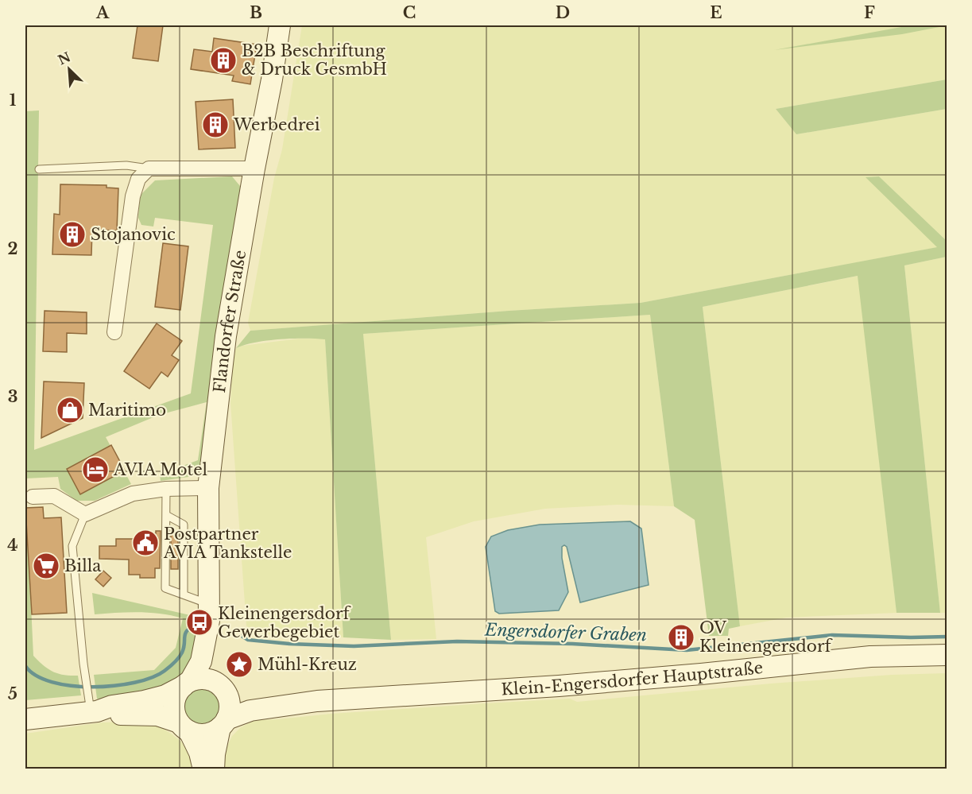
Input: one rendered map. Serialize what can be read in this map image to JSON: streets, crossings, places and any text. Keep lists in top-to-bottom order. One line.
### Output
{"streets":{"main road":["Flandorfer Straße","Klein-Engersdorfer Hauptstraße"]},"water":["Engersdorfer Graben"],"places":{"building":["B2B Beschriftung & Druck GesmbH","Werbedrei","Stojanovic","OV Kleinengersdorf"],"shop":["Maritimo"],"hotel":["AVIA Motel"],"public building":["Postpartner AVIA Tankstelle"],"supermarket":["Billa"],"bus stop":["Kleinengersdorf Gewerbegebiet"],"place":["Mühl-Kreuz"]},"north":"top left","grid":{"columns":["A","B","C","D","E","F"],"rows":["1","2","3","4","5"]}}
